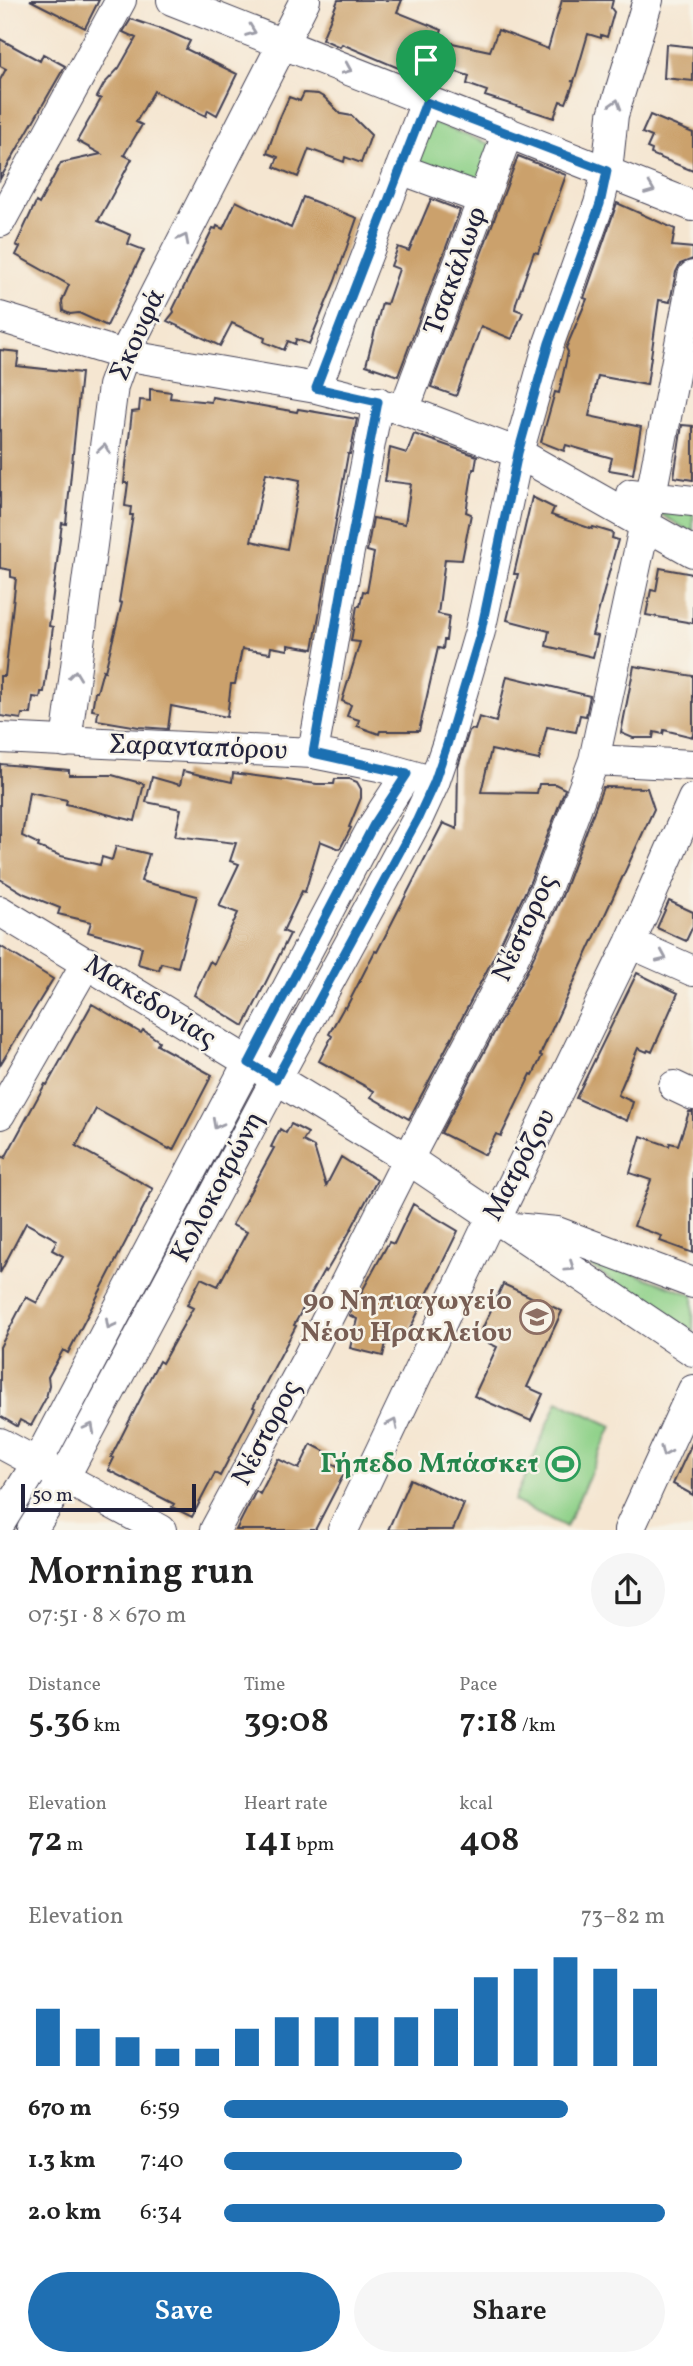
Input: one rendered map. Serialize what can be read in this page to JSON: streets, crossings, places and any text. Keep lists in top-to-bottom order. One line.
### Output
{"streets":{"street":["Τσακάλωφ","Σκουφά","Σαρανταπόρου","Νέστορος","Μακεδονίας","Ματρόζου","Κολοκοτρώνη"]},"crossings":[["Τσακάλωφ","Σαρανταπόρου"],["Σκουφά","Σαρανταπόρου"],["Σαρανταπόρου","Κολοκοτρώνη"],["Νέστορος","Μακεδονίας"],["Μακεδονίας","Ματρόζου"],["Μακεδονίας","Κολοκοτρώνη"]],"places":{"school or university":["9ο Νηπιαγωγείο Νέου Ηρακλείου"],"sports":["Γήπεδο Μπάσκετ"]},"scale_bar":"50 m","page":{"scale":"50 m","heading":["Morning run","07:51 · 8 × 670 m"],"stats":[["Distance","5.36 km"],["Time","39:08"],["Pace","7:18 /km"],["Elevation","72 m"],["Heart rate","141 bpm"],["kcal","408"]],"chart":["Elevation","73–82 m"],"list":[{"name":"670 m","note":"6:59"},{"name":"1.3 km","note":"7:40"},{"name":"2.0 km","note":"6:34"}],"buttons":["Save","Share"]}}
